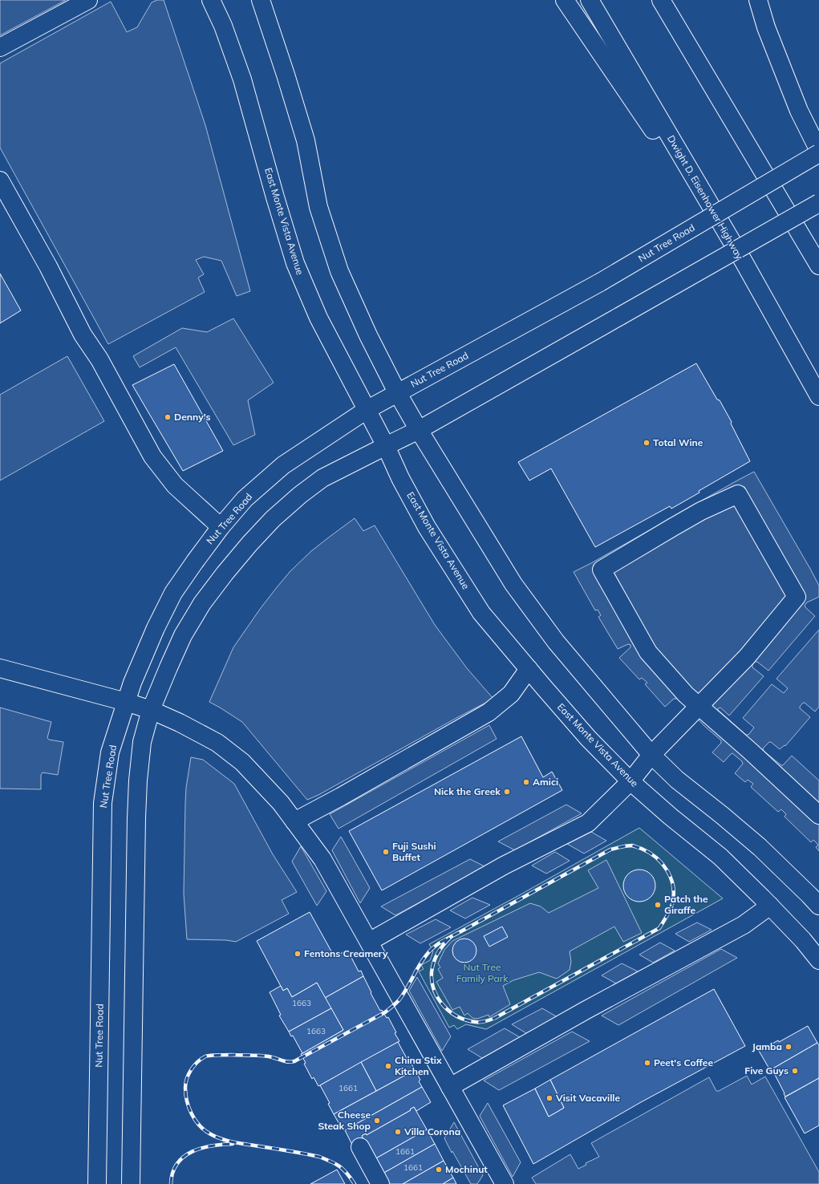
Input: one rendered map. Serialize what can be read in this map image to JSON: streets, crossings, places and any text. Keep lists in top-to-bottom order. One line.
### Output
{"streets":{"main road":["Dwight D. Eisenhower Highway","East Monte Vista Avenue","Nut Tree Road"]},"crossings":[["East Monte Vista Avenue","Nut Tree Road"]],"parks":["Nut Tree Family Park"],"places":["Denny's","Total Wine","Amici","Nick the Greek","Fuji Sushi Buffet","Patch the Giraffe","Fentons Creamery","Jamba","Peet's Coffee","China Stix Kitchen","Five Guys","Visit Vacaville","Cheese Steak Shop","Villa Corona","Mochinut"],"house_numbers":["1663","1663","1661","1661","1661"]}
